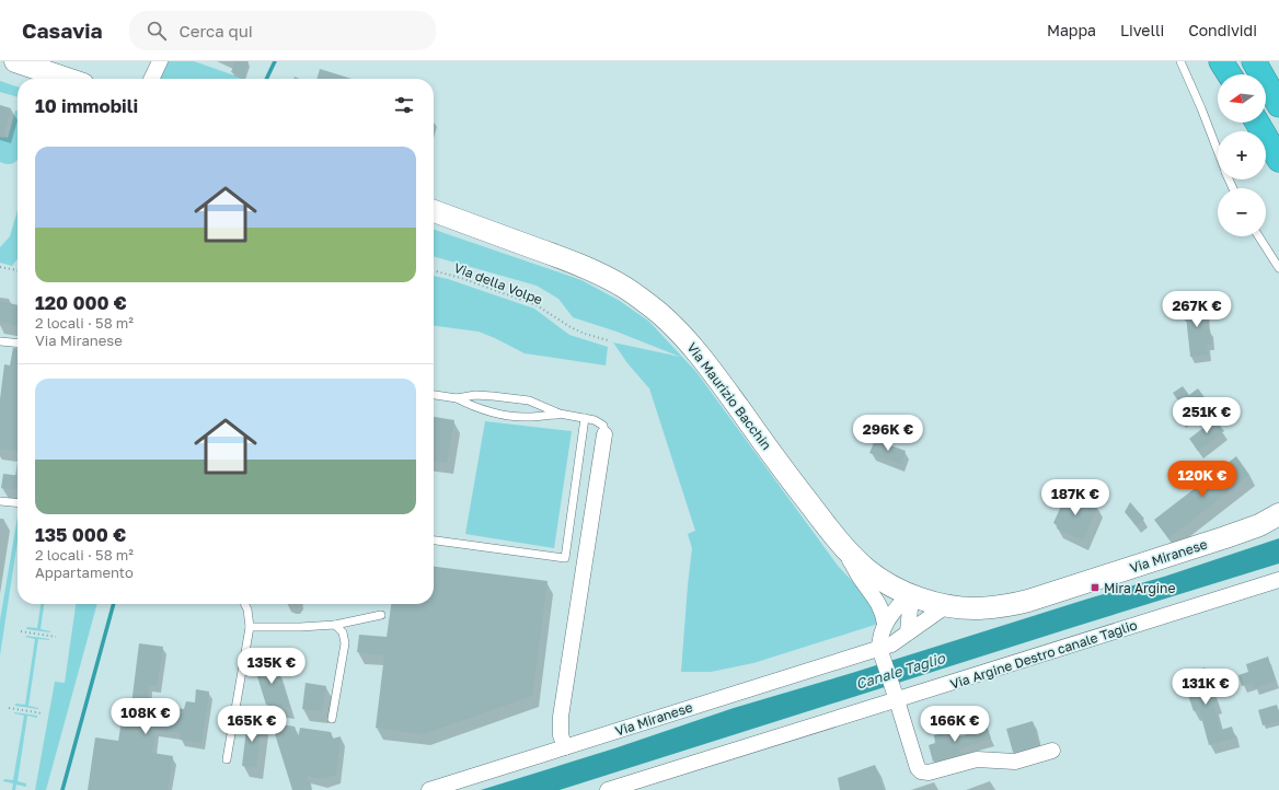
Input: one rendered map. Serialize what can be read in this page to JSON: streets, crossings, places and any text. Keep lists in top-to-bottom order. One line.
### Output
{"streets":{"main road":["Via Maurizio Bacchin","Via Miranese"],"street":["Via Argine Destro canale Taglio"],"path":["Via della Volpe"]},"crossings":[["Via Maurizio Bacchin","Via Miranese"]],"water":["Canale Taglio"],"places":{"transit":["Mira Argine"]},"north":"left","page":{"header":"Casavia","search":"Cerca qui","nav":["Mappa","Livelli","Condividi"],"map_buttons":["+","−"],"heading":"10 immobili","list":[{"name":"120 000 €","note":"2 locali · 58 m² · Via Miranese"},{"name":"135 000 €","note":"2 locali · 58 m² · Appartamento"}],"price":["267K €","251K €","296K €","120K €","187K €","135K €","131K €","108K €","165K €","166K €"]}}
